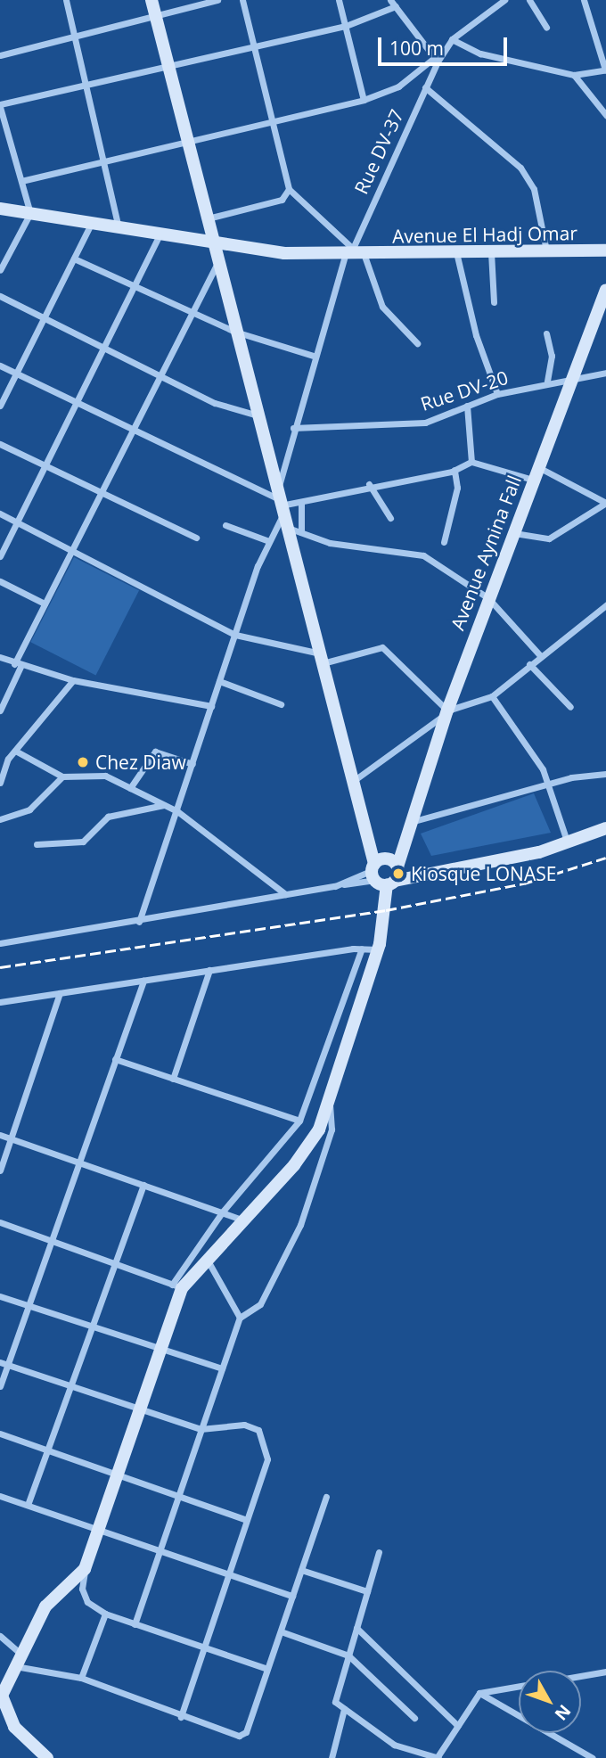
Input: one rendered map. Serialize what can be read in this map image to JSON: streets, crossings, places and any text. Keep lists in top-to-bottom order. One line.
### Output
{"streets":{"street":["Rue DV-37","Avenue El Hadj Omar","Rue DV-20","Avenue Aynina Fall"]},"crossings":[["Rue DV-37","Avenue El Hadj Omar"],["Rue DV-37","Rue DV-20"],["Rue DV-20","Avenue Aynina Fall"]],"places":["Chez Diaw","Kiosque LONASE"],"scale_bar":"100 m","north":"bottom right"}
